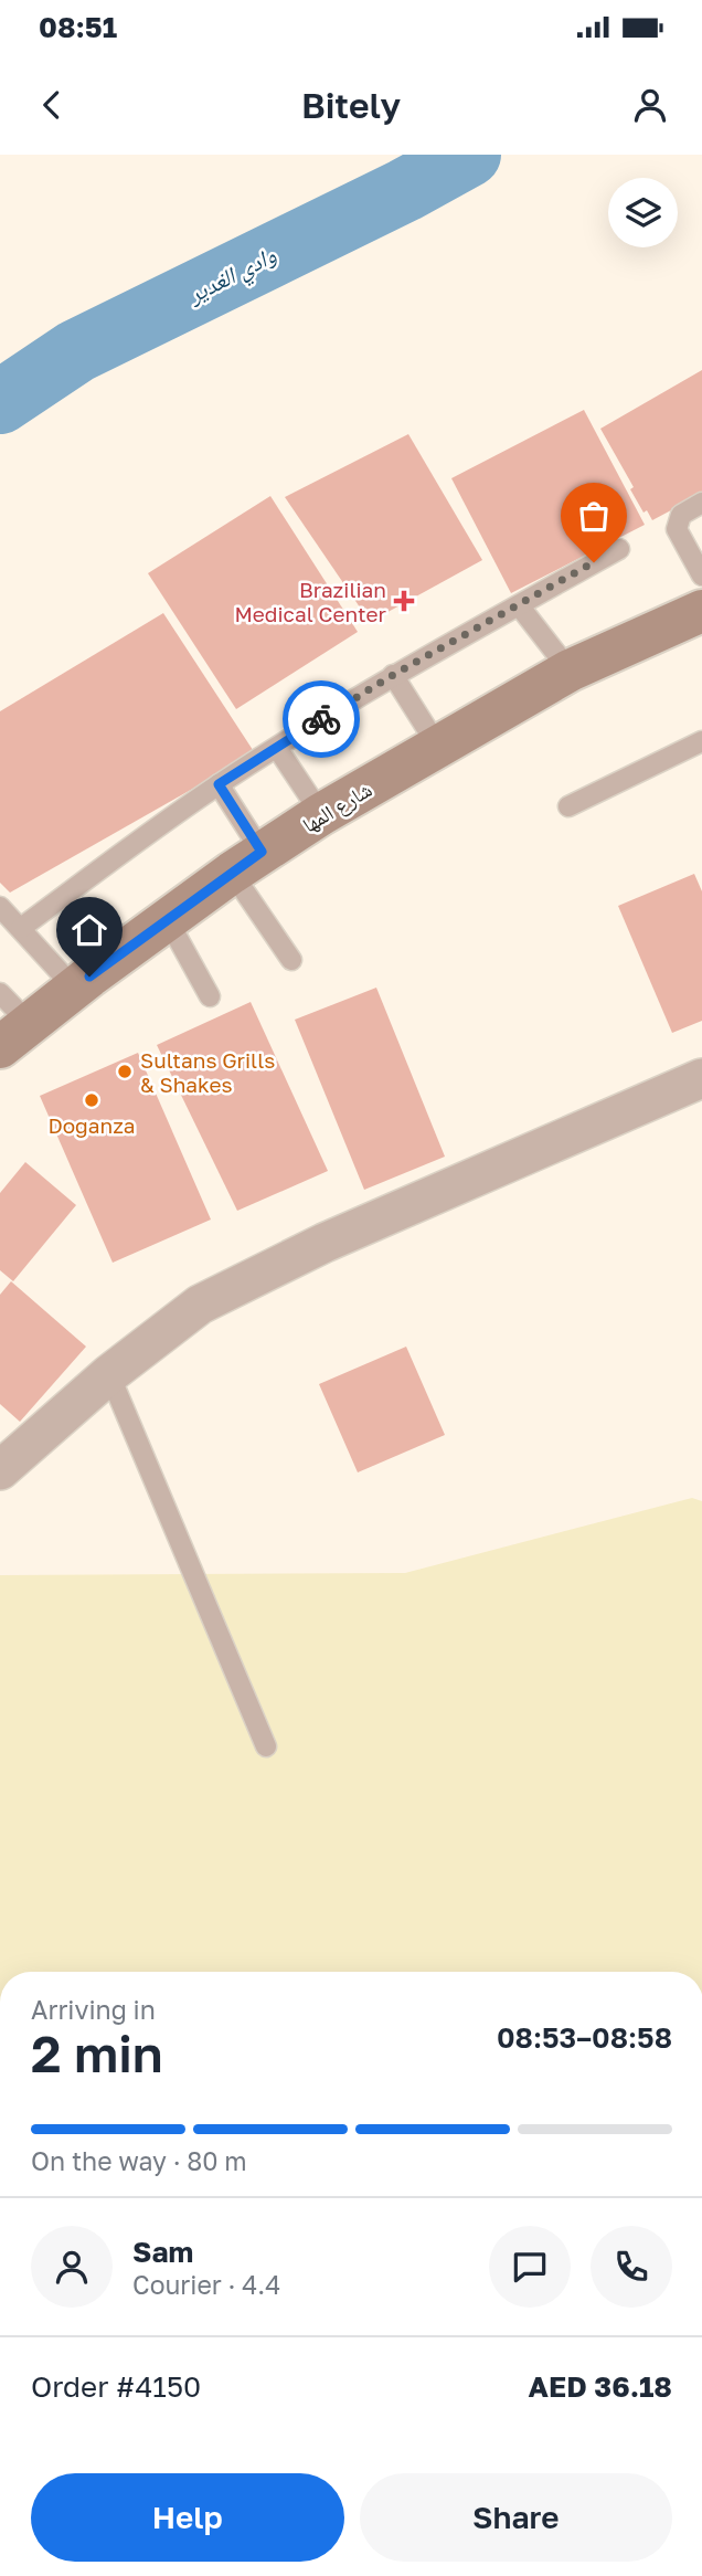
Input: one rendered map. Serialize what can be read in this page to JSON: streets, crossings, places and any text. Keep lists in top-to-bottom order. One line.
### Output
{"streets":{"street":["شارع المها"]},"water":["وادي الغدير"],"places":{"health":["Brazilian Medical Center"],"other":["Sultans Grills & Shakes","Doganza"]},"page":{"status":"08:51","header":"Bitely","heading":["2 min","Arriving in","08:53–08:58"],"panel":["Sam","Courier · 4.4","Order #4150","AED 36.18"],"bar":"On the way · 80 m","buttons":["Help","Share"]}}
